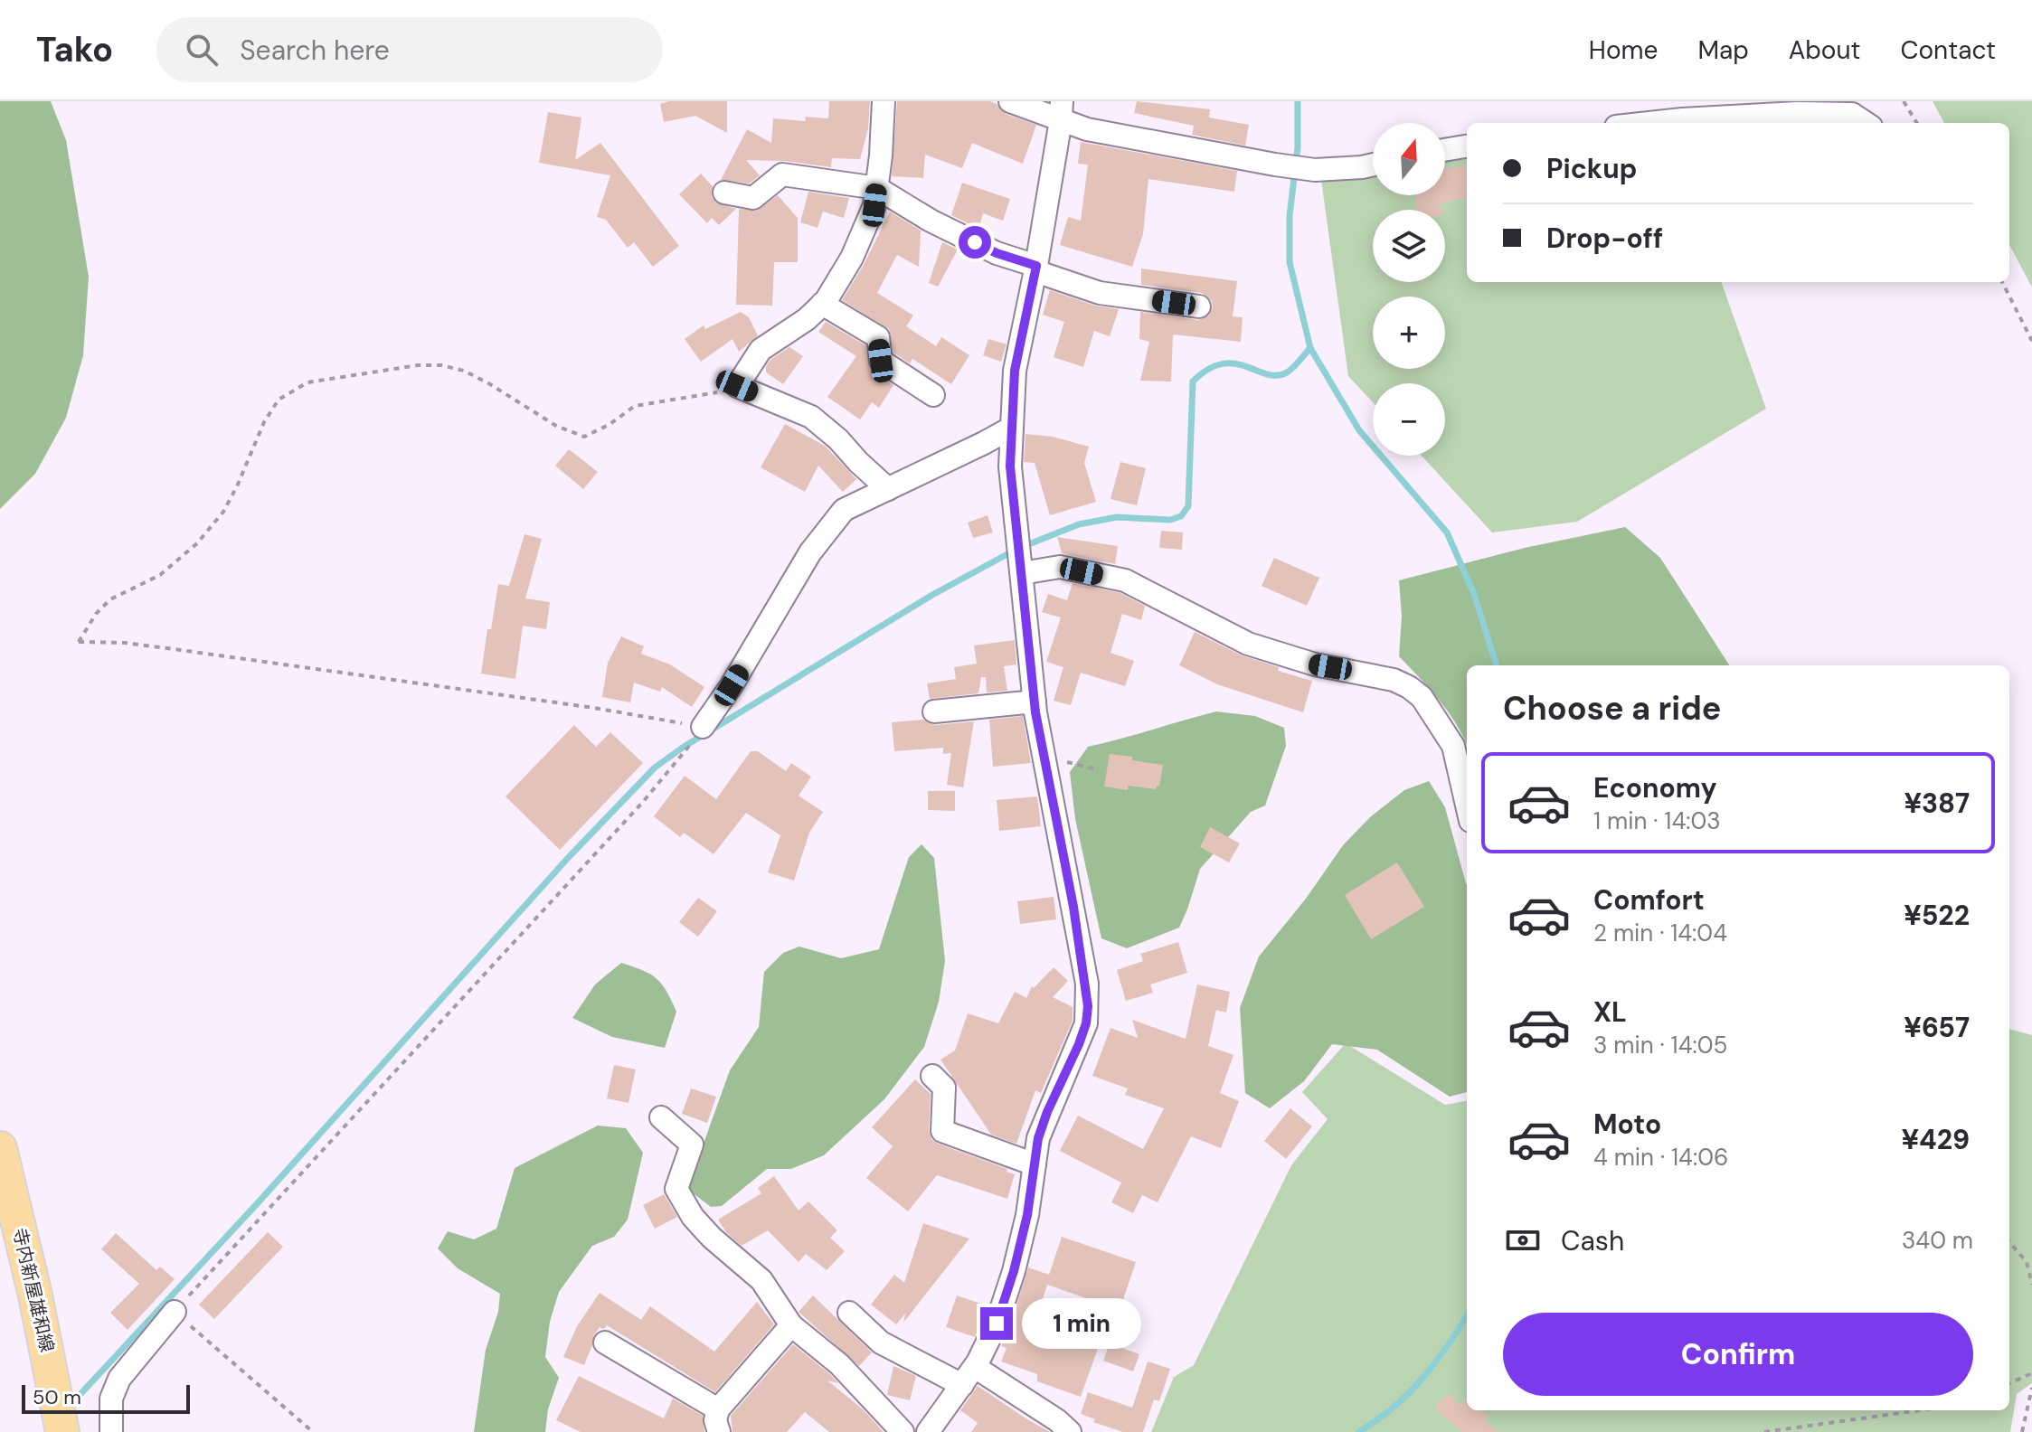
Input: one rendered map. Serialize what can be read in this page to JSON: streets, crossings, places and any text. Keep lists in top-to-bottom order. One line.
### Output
{"streets":{"main road":["寺内新屋雄和線"]},"scale_bar":"50 m","north":"top","page":{"header":"Tako","search":"Search here","nav":["Home","Map","About","Contact"],"map_buttons":["+","−"],"banner":["Pickup","Drop-off"],"heading":"Choose a ride","list":[{"name":"Economy","note":"1 min · 14:03","value":"¥387"},{"name":"Comfort","note":"2 min · 14:04","value":"¥522"},{"name":"XL","note":"3 min · 14:05","value":"¥657"},{"name":"Moto","note":"4 min · 14:06","value":"¥429"}],"pay":["Cash","340 m"],"bubble":"1 min","buttons":"Confirm","scale":"50 m"}}
